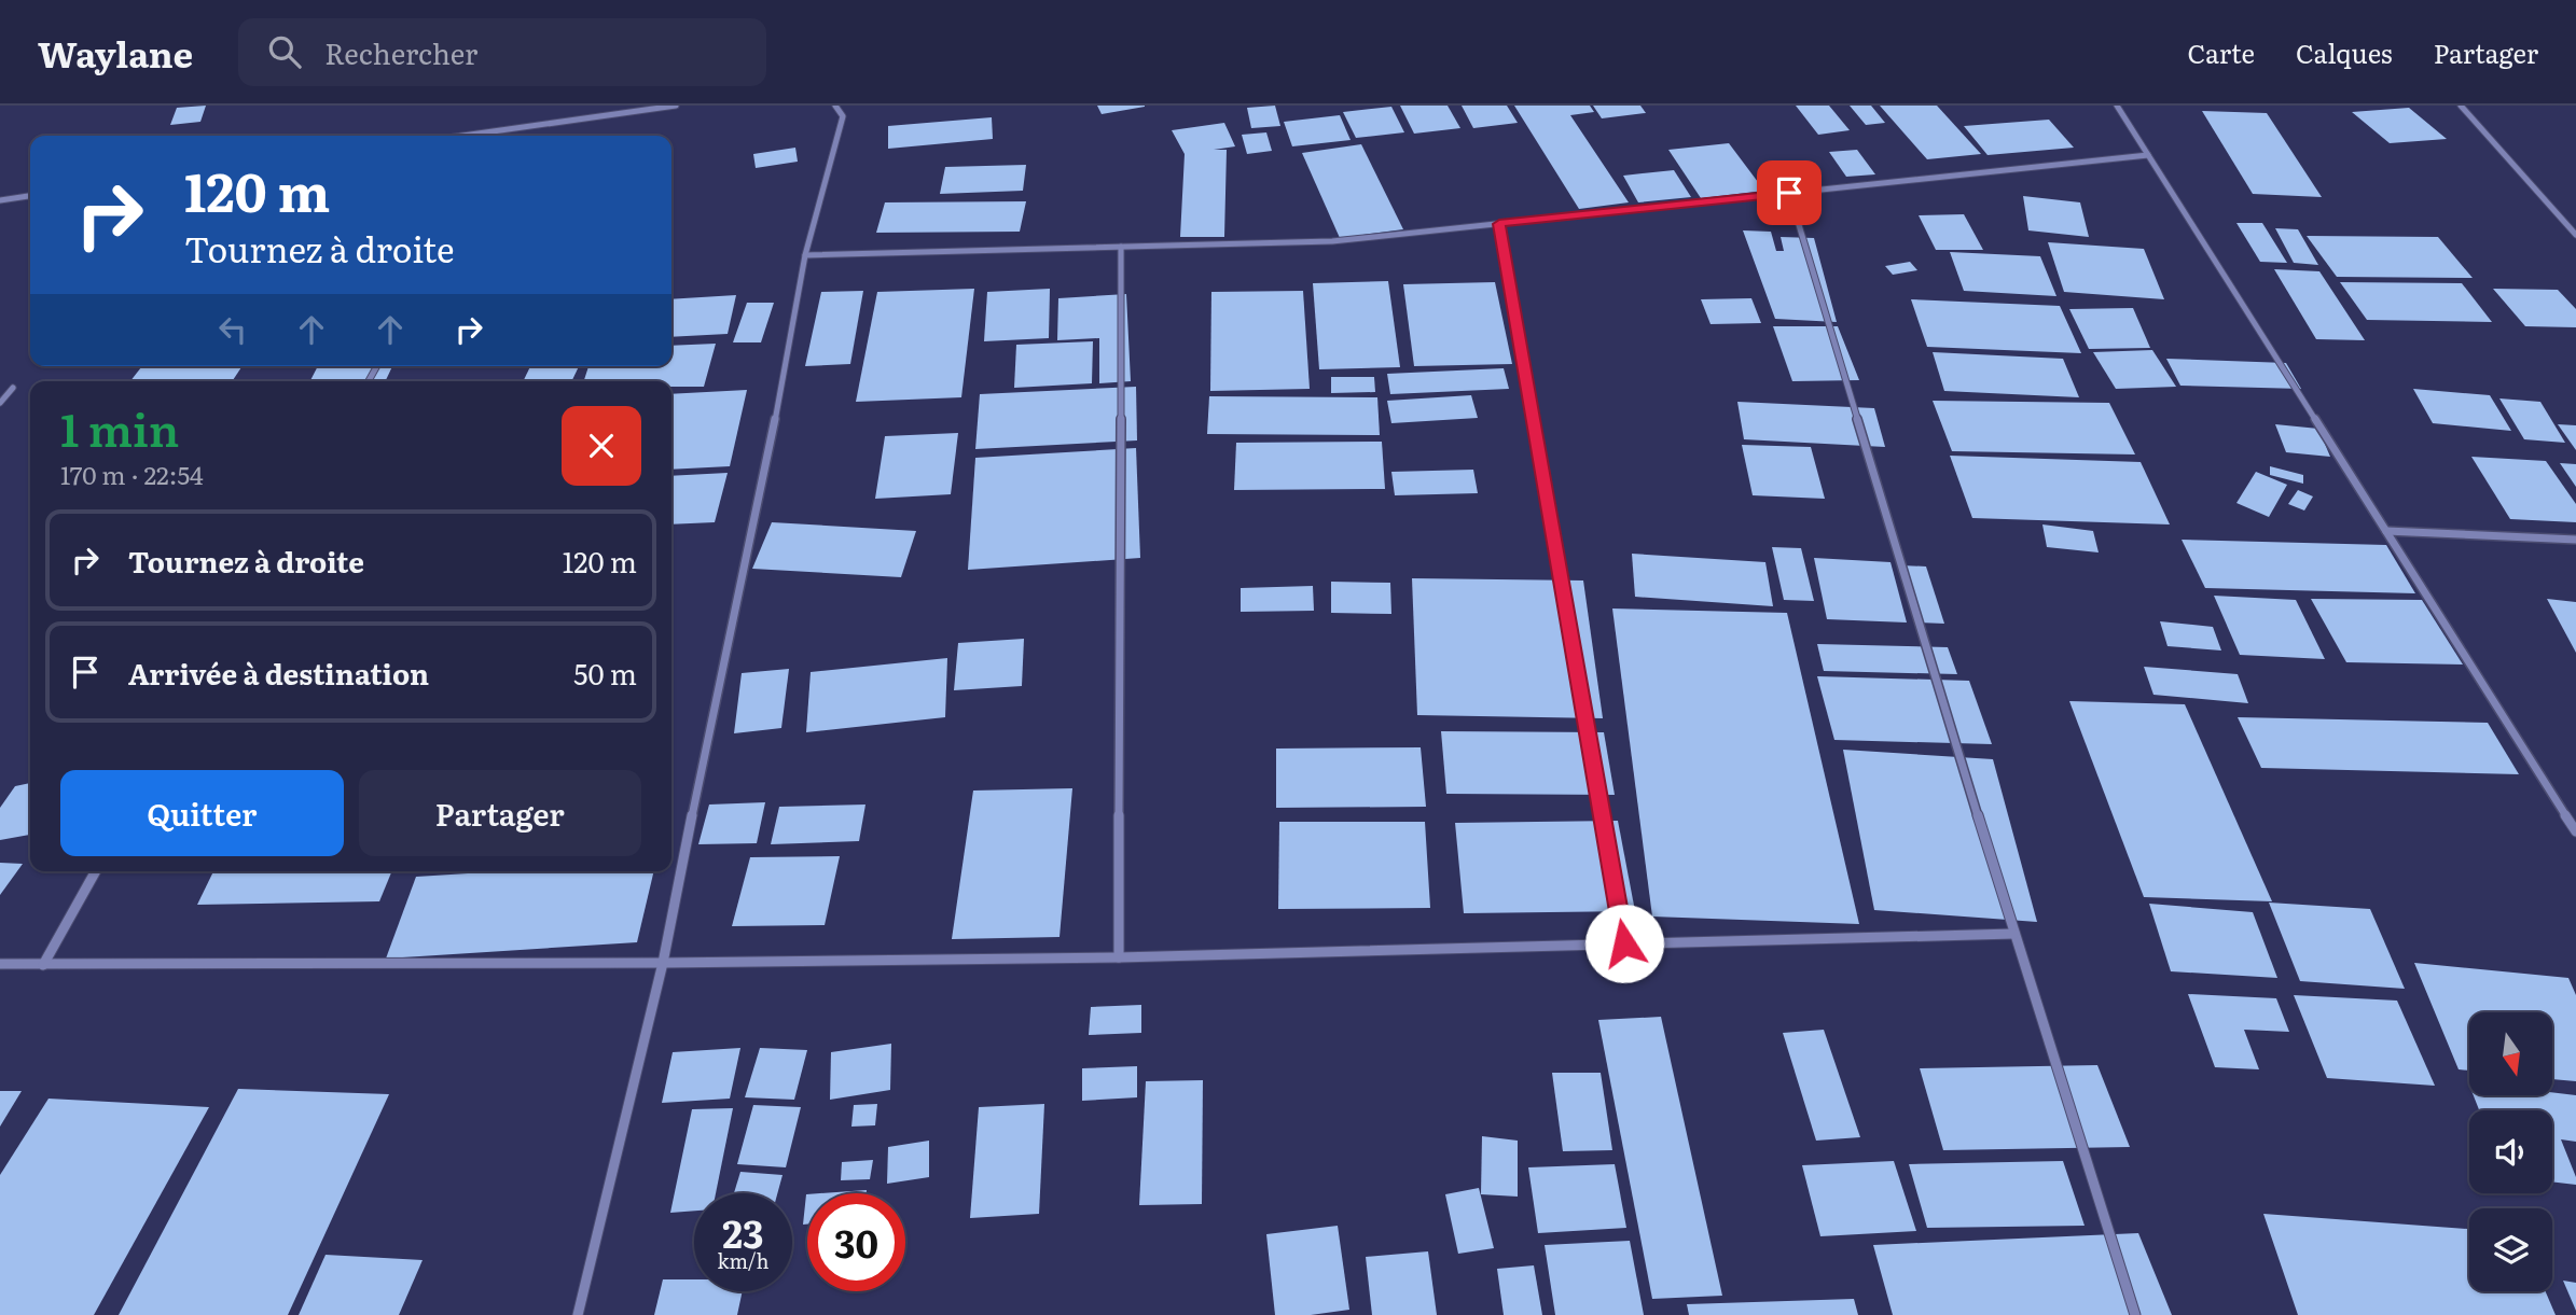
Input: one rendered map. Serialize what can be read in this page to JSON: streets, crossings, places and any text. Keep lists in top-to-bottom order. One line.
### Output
{"north":"bottom","page":{"header":"Waylane","search":"Rechercher","nav":["Carte","Calques","Partager"],"turn":["120 m","Tournez à droite"],"heading":["1 min","170 m · 22:54"],"list":[{"name":"Tournez à droite","value":"120 m"},{"name":"Arrivée à destination","value":"50 m"}],"buttons":["Quitter","Partager"],"speed":"23 km/h","limit":"30"}}
